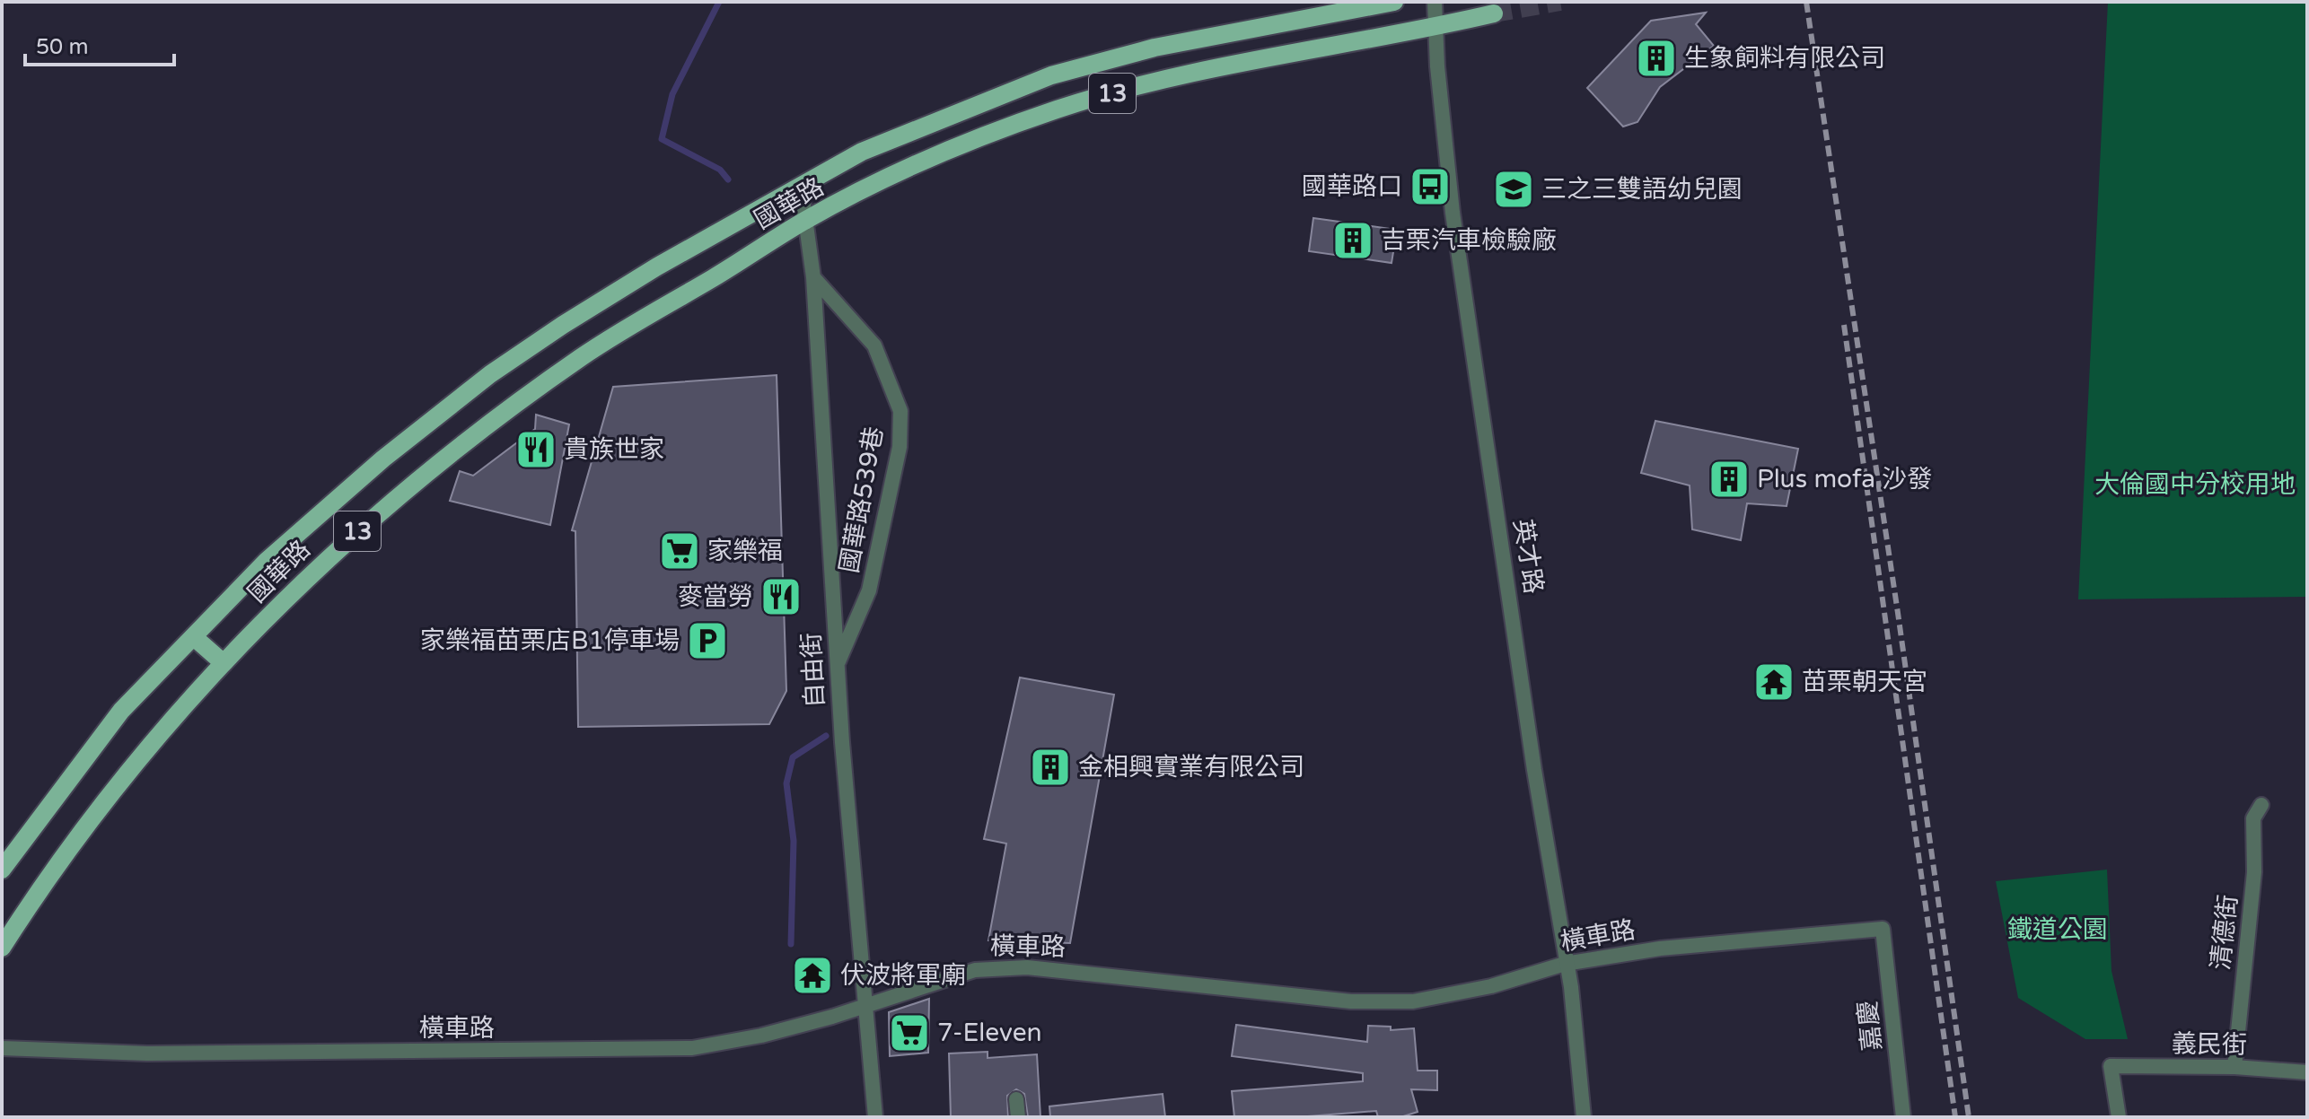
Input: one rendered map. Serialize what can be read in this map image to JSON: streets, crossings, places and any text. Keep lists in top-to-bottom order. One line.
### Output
{"streets":{"main road":["13","國華路"],"street":["國華路539巷","英才路","自由街","清德街","橫車路","嘉慶","義民街"]},"crossings":[["國華路","英才路"],["國華路","自由街"],["國華路539巷","自由街"],["英才路","橫車路"],["自由街","橫車路"],["清德街","義民街"],["橫車路","嘉慶"]],"parks":["大倫國中分校用地","鐵道公園"],"places":{"building":["生象飼料有限公司","吉栗汽車檢驗廠","Plus mofa 沙發","金相興實業有限公司"],"bus stop":["國華路口"],"school or university":["三之三雙語幼兒園"],"restaurant":["貴族世家","麥當勞"],"supermarket":["家樂福","7-Eleven"],"parking":["家樂福苗栗店B1停車場"],"temple":["苗栗朝天宮","伏波將軍廟"]},"scale_bar":"50 m"}
